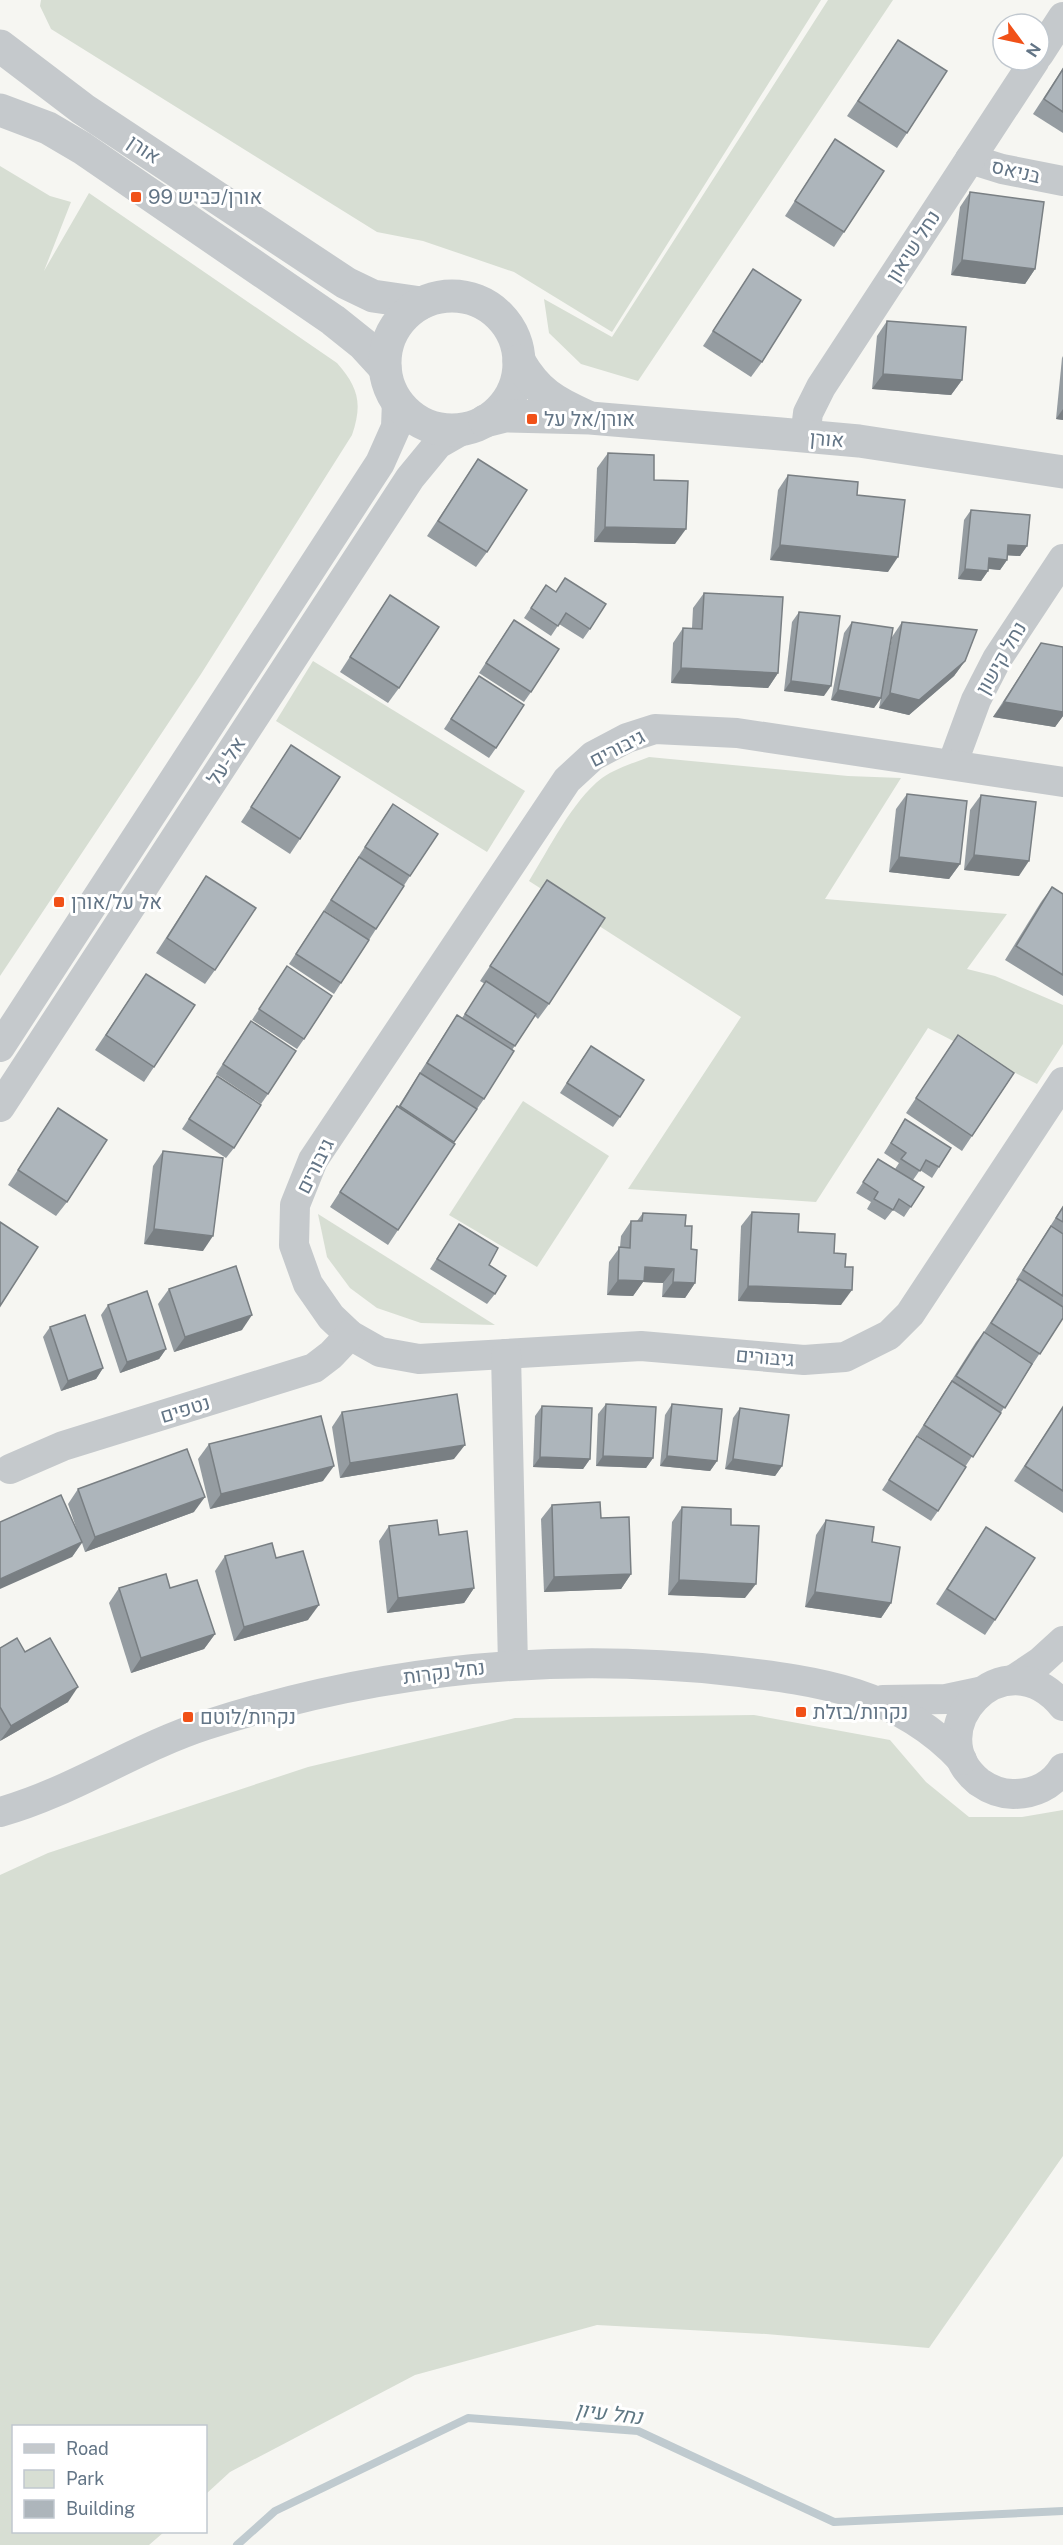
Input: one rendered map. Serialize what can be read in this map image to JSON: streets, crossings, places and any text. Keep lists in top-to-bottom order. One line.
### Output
{"streets":{"street":["אורן","בניאס","נחל שיאון","נחל קישון","גיבורים","אל-על","נטפים","נחל נקרות"]},"crossings":[["אורן","נחל שיאון"],["אורן","אל-על"],["בניאס","נחל שיאון"],["נחל קישון","גיבורים"],["גיבורים","נטפים"]],"water":["נחל עיון"],"places":{"transit":["אורן/כביש 99","אורן/אל על","אל על/אורן","נקרות/בזלת","נקרות/לוטם"]},"legend":["Road","Park","Building"],"north":"bottom right"}
